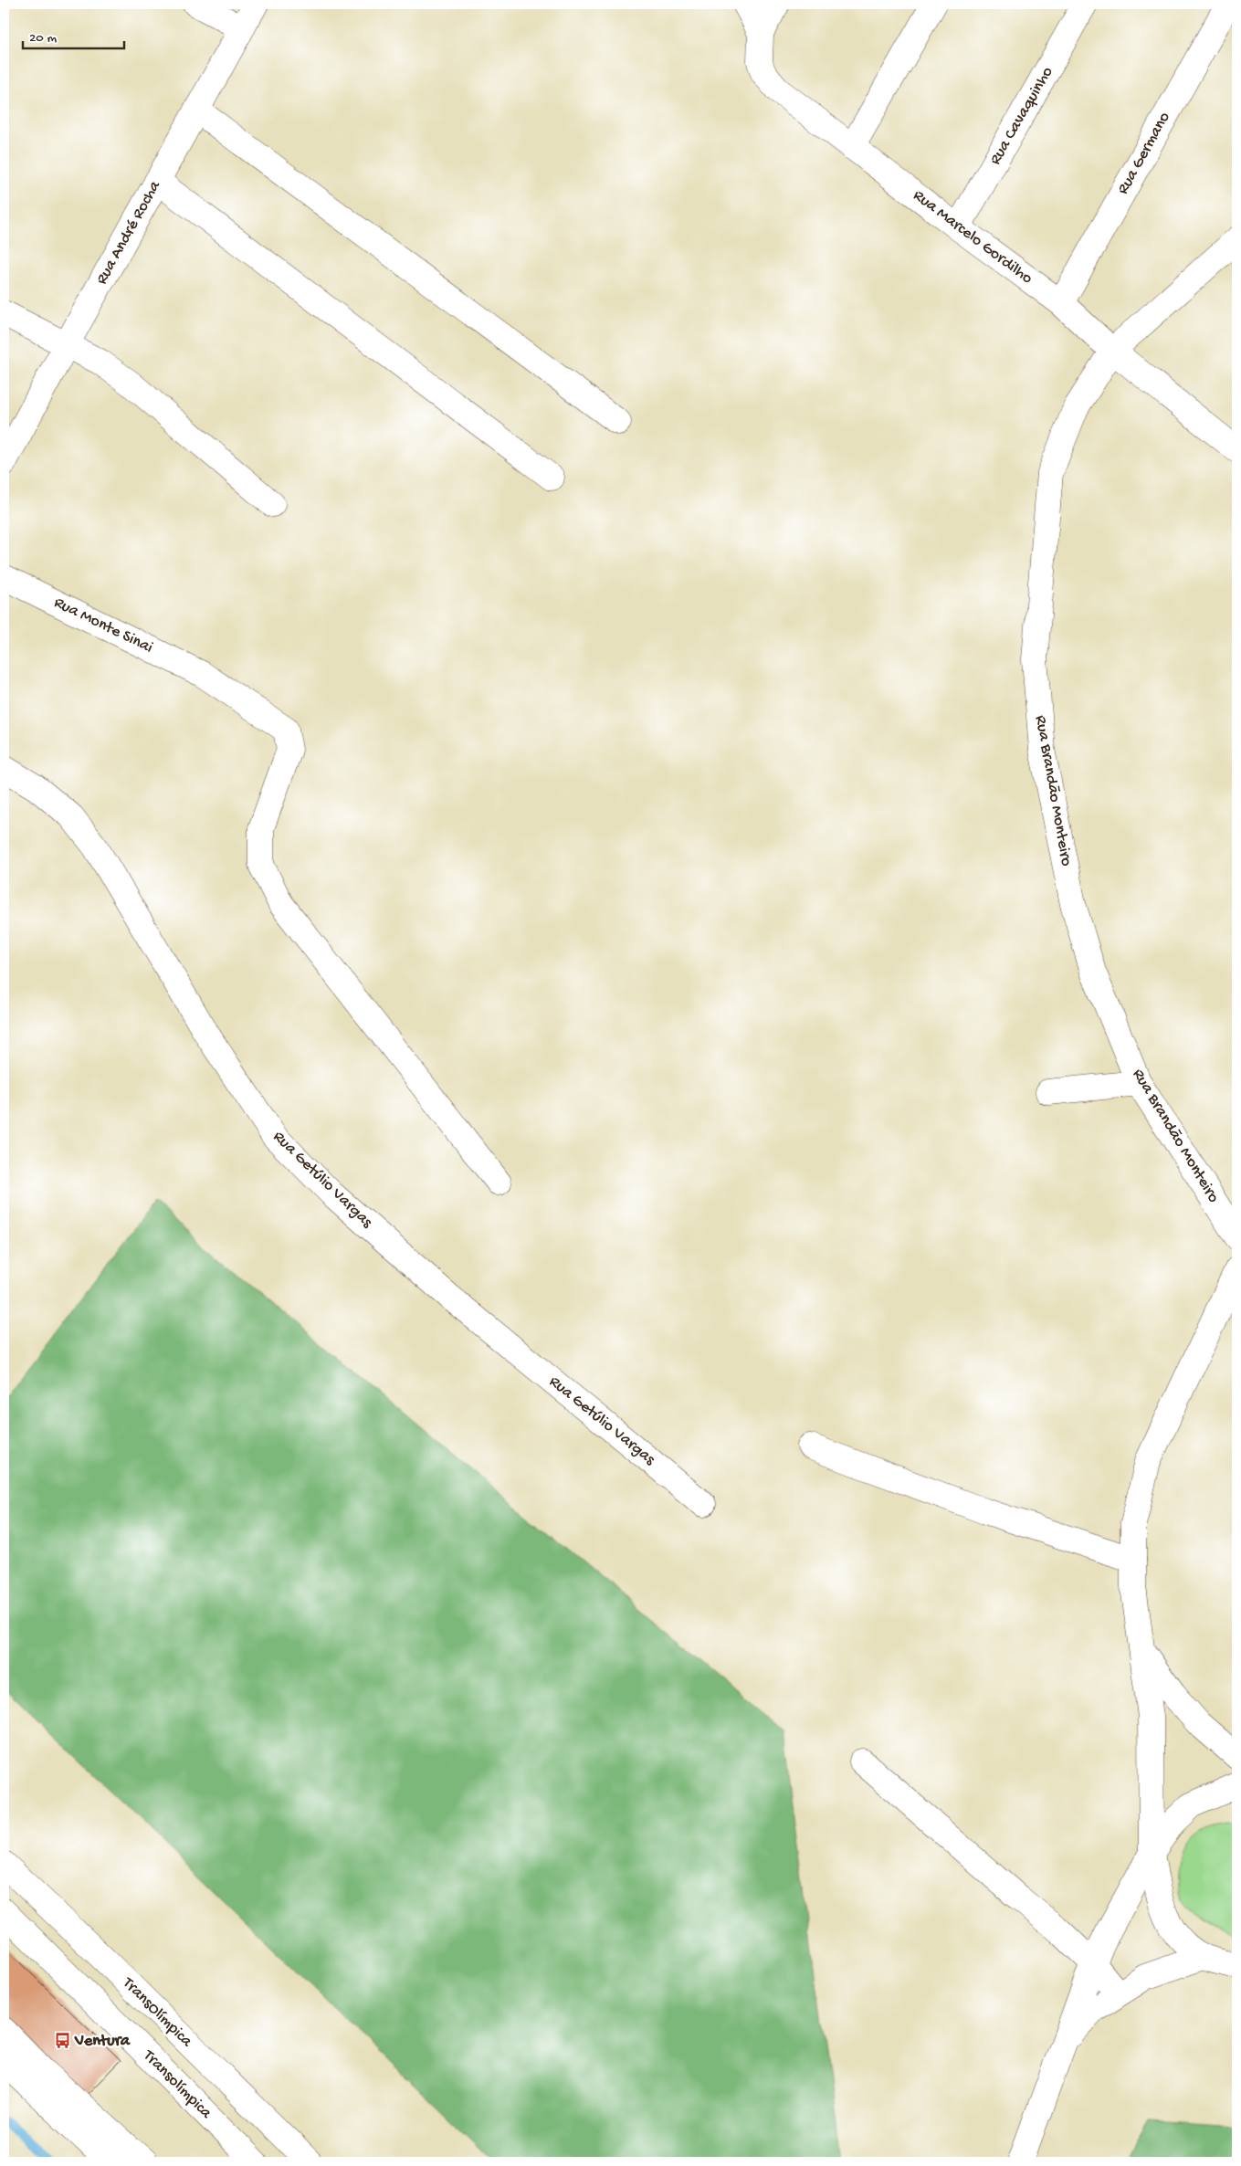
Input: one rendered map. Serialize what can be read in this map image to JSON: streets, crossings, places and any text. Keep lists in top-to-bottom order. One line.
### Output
{"streets":{"main road":["Rua Cavaquinho","Rua Germano","Rua André Rocha","Rua Marcelo Gordilho","Rua Monte Sinai","Rua Brandão Monteiro","Rua Getúlio Vargas","TransOlímpica","Transolímpica"]},"crossings":[["Rua Cavaquinho","Rua Marcelo Gordilho"],["Rua Germano","Rua Marcelo Gordilho"],["Rua Marcelo Gordilho","Rua Brandão Monteiro"]],"places":{"bus stop":["Ventura"]},"scale_bar":"20 m"}
